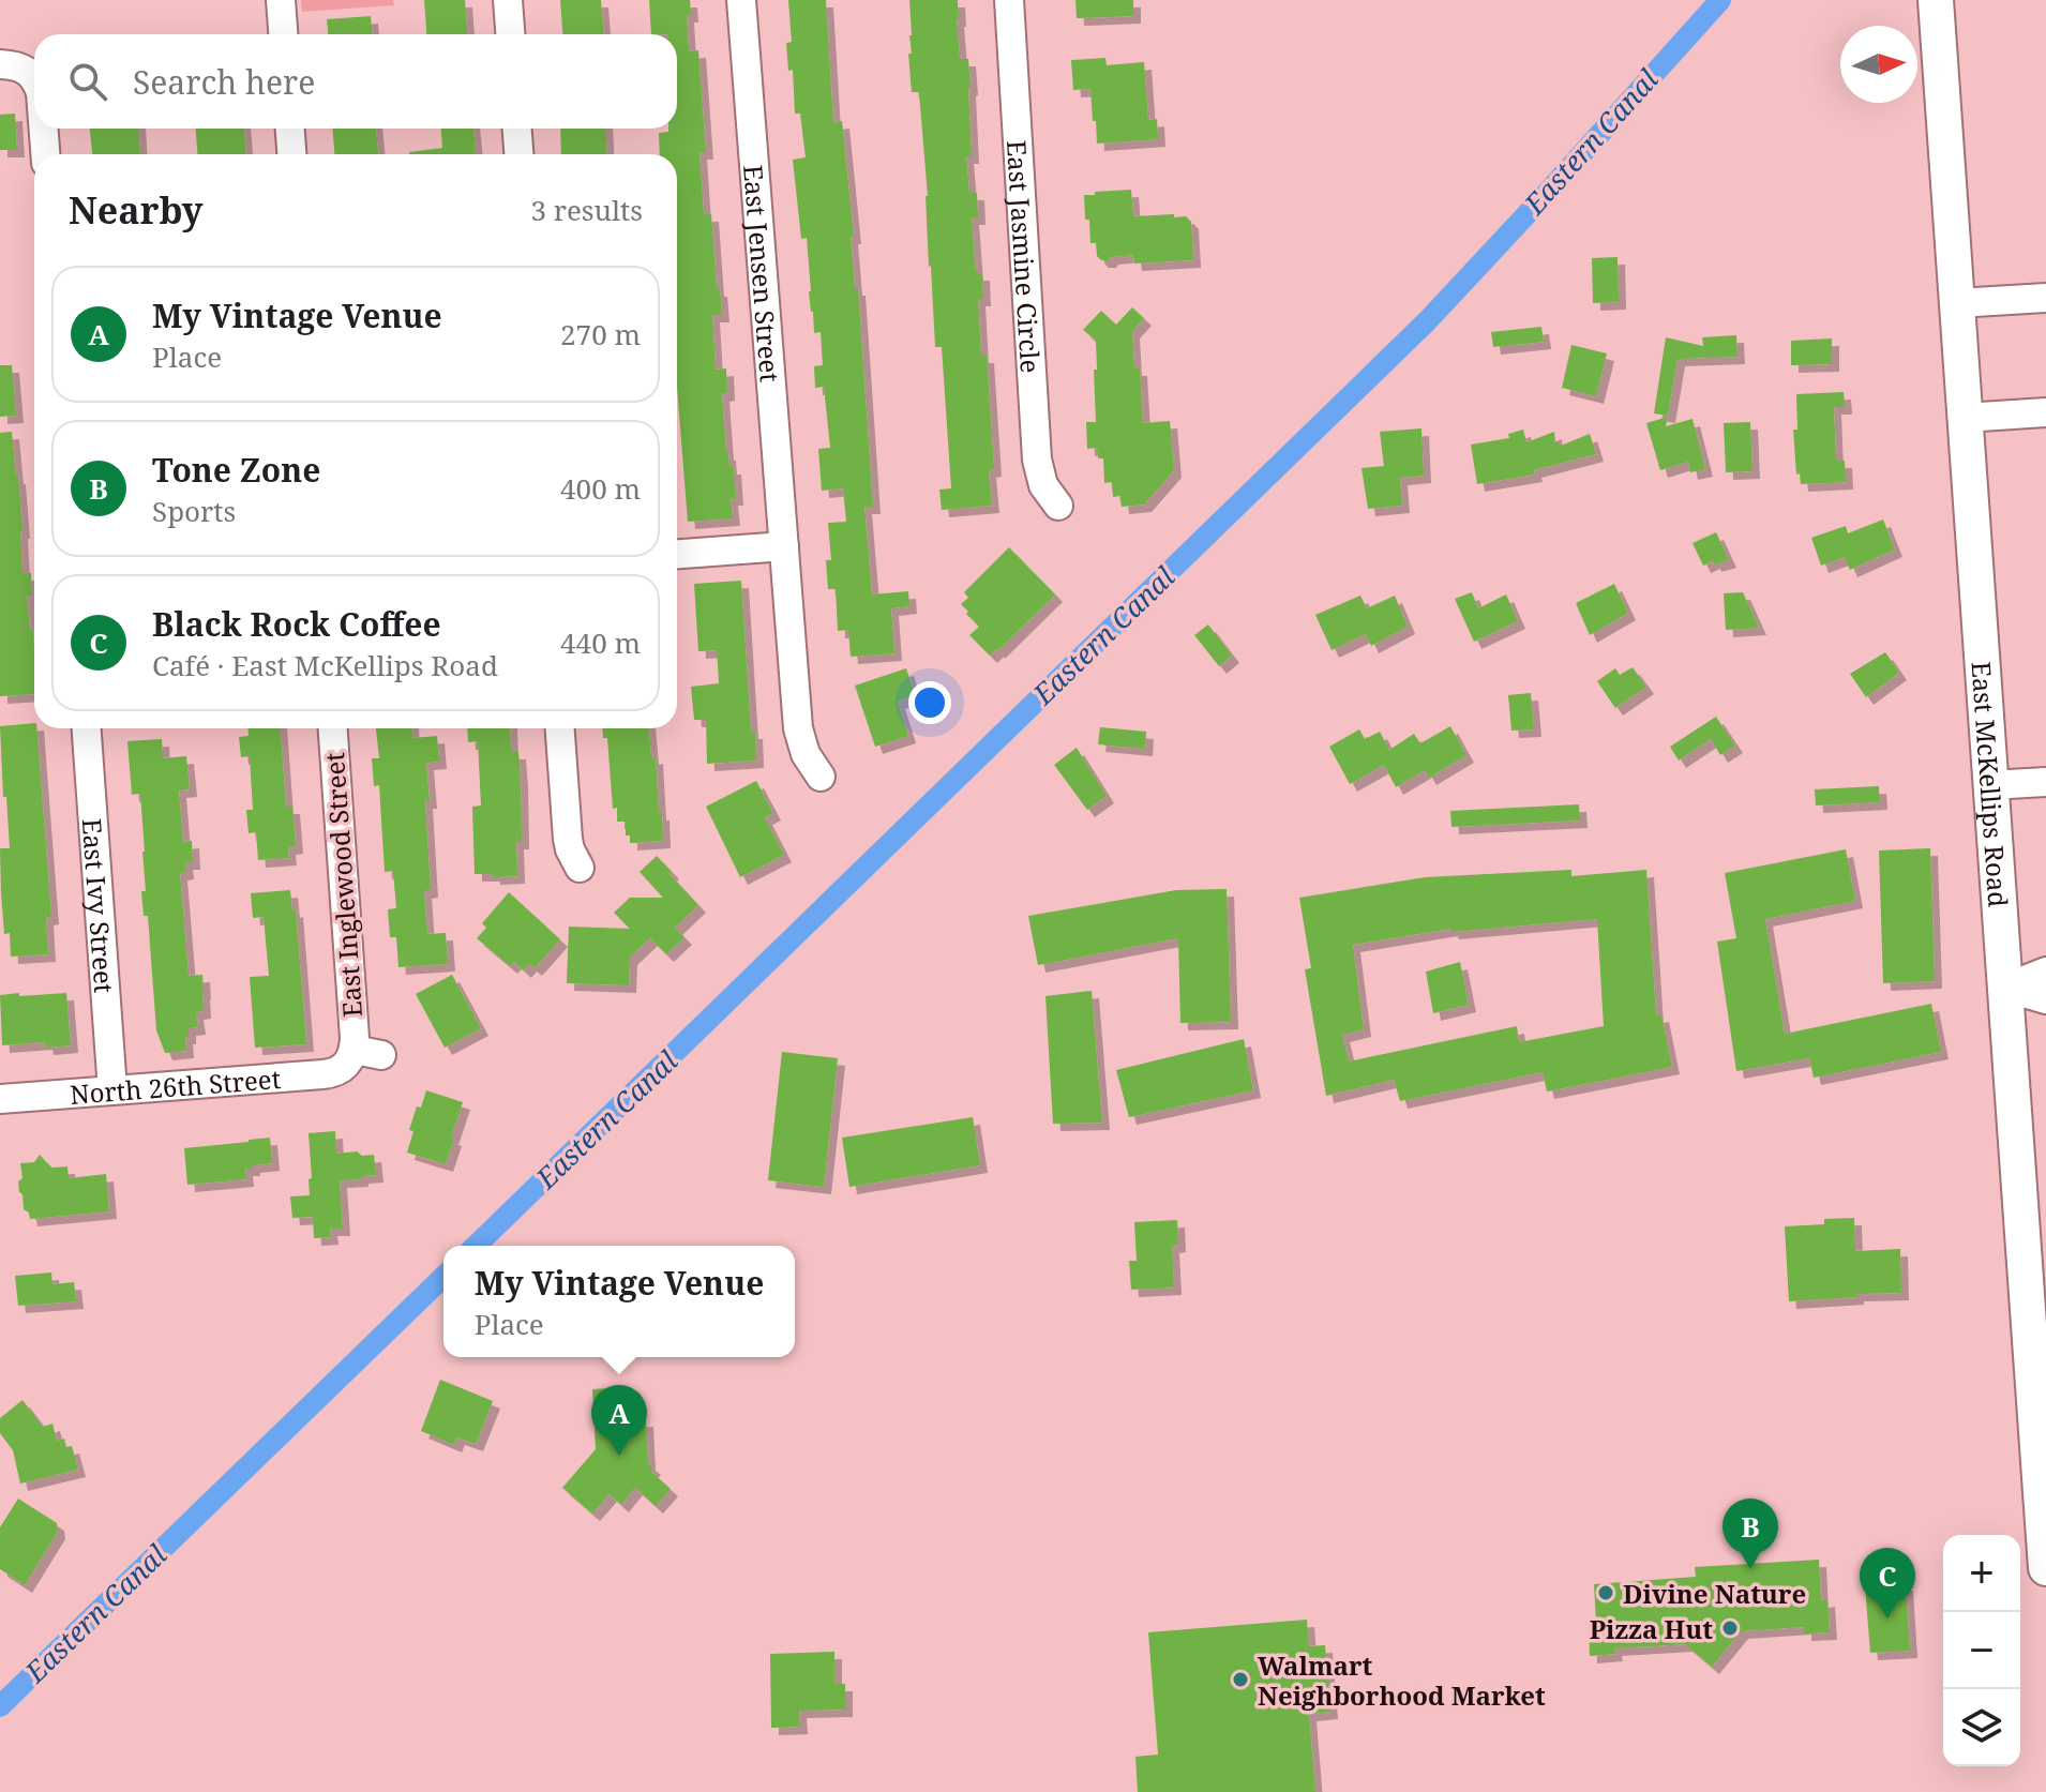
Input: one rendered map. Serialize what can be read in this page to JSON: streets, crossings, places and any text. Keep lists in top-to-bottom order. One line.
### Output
{"streets":{"main road":["East McKellips Road"],"street":["East Jasmine Circle","East Jensen Street","East Inglewood Street","East Ivy Street","North 26th Street"]},"crossings":[["East Inglewood Street","North 26th Street"],["East Ivy Street","North 26th Street"]],"water":["Eastern Canal"],"places":["Divine Nature","Pizza Hut","Walmart Neighborhood Market"],"north":"right","page":{"search":"Search here","heading":["Nearby","3 results"],"list":[{"mark":"A","name":"My Vintage Venue","note":"Place","value":"270 m"},{"mark":"B","name":"Tone Zone","note":"Sports","value":"400 m"},{"mark":"C","name":"Black Rock Coffee","note":"Café · East McKellips Road","value":"440 m"}],"popup":["My Vintage Venue","Place"],"pins":["A","B","C"],"map_buttons":["+","−"]}}
